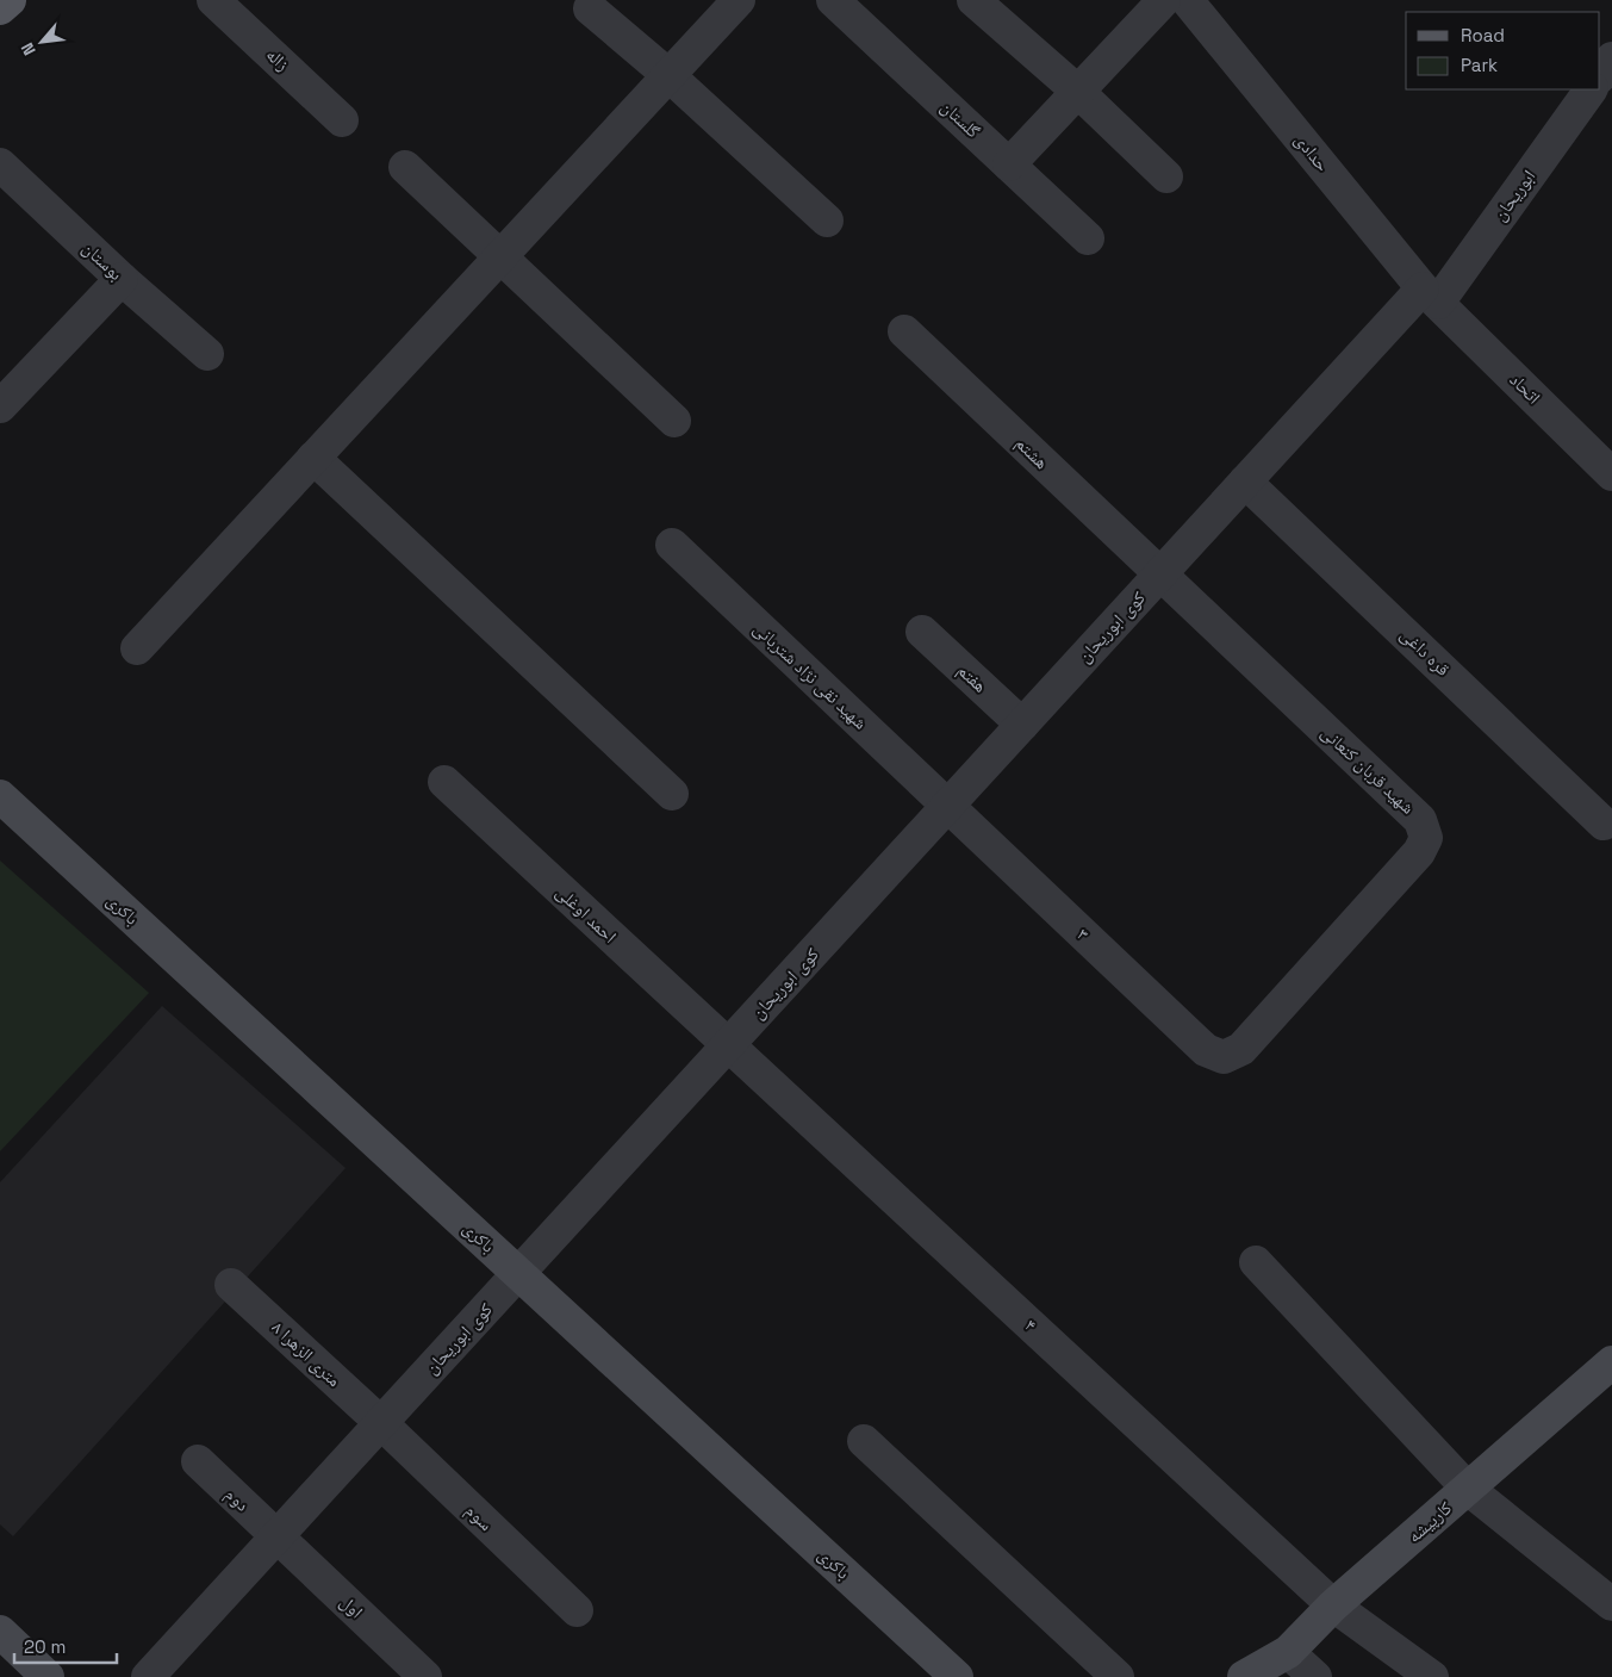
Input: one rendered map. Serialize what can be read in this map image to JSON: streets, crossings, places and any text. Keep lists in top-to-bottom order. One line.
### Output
{"streets":{"street":["زاله","گلستان","حدادی","ابوریحان","بوستان","اتحاد","هشتم","کوی ابوریحان","قره داغی","شهید نقی نژاد شتربانی","هفتم","شهید قربان کنعانی","باکری","احمد اوغلی","۳","۴","۸ متری الزهرا","دوم","سوم","کارپیشه","اول"]},"crossings":[["حدادی","ابوریحان"],["حدادی","اتحاد"],["حدادی","کوی ابوریحان"],["ابوریحان","اتحاد"],["ابوریحان","کوی ابوریحان"],["اتحاد","کوی ابوریحان"],["هشتم","کوی ابوریحان"],["هشتم","شهید قربان کنعانی"],["کوی ابوریحان","قره داغی"],["کوی ابوریحان","شهید نقی نژاد شتربانی"],["کوی ابوریحان","هفتم"],["کوی ابوریحان","شهید قربان کنعانی"],["کوی ابوریحان","باکری"],["کوی ابوریحان","احمد اوغلی"],["کوی ابوریحان","۳"],["کوی ابوریحان","۴"],["کوی ابوریحان","۸ متری الزهرا"],["کوی ابوریحان","دوم"],["کوی ابوریحان","سوم"],["کوی ابوریحان","اول"],["شهید نقی نژاد شتربانی","۳"],["شهید قربان کنعانی","۳"],["احمد اوغلی","۴"],["۴","کارپیشه"],["۸ متری الزهرا","سوم"],["دوم","اول"]],"legend":["Road","Park"],"scale_bar":"20 m","north":"bottom left"}
